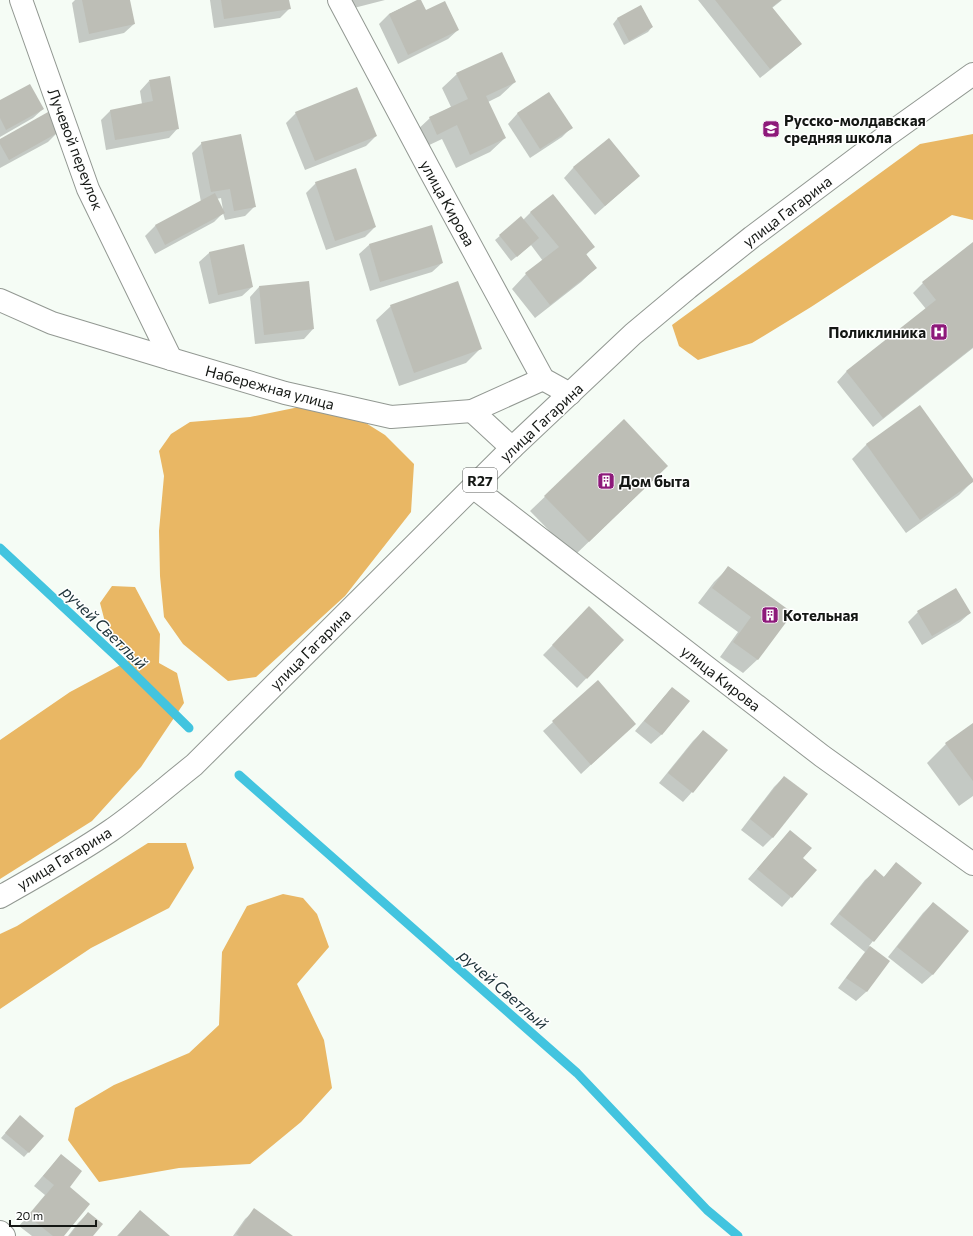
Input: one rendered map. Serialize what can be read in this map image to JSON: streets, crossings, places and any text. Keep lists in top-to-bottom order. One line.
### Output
{"streets":{"street":["Лучевой переулок","улица Кирова","улица Гагарина","Набережная улица","R27"]},"crossings":[["Лучевой переулок","Набережная улица"],["улица Кирова","улица Гагарина"],["улица Кирова","Набережная улица"]],"water":["ручей Светлый"],"places":{"school or university":["Русско-молдавская средняя школа"],"hospital":["Поликлиника"],"building":["Дом быта","Котельная"]},"scale_bar":"20 m"}
